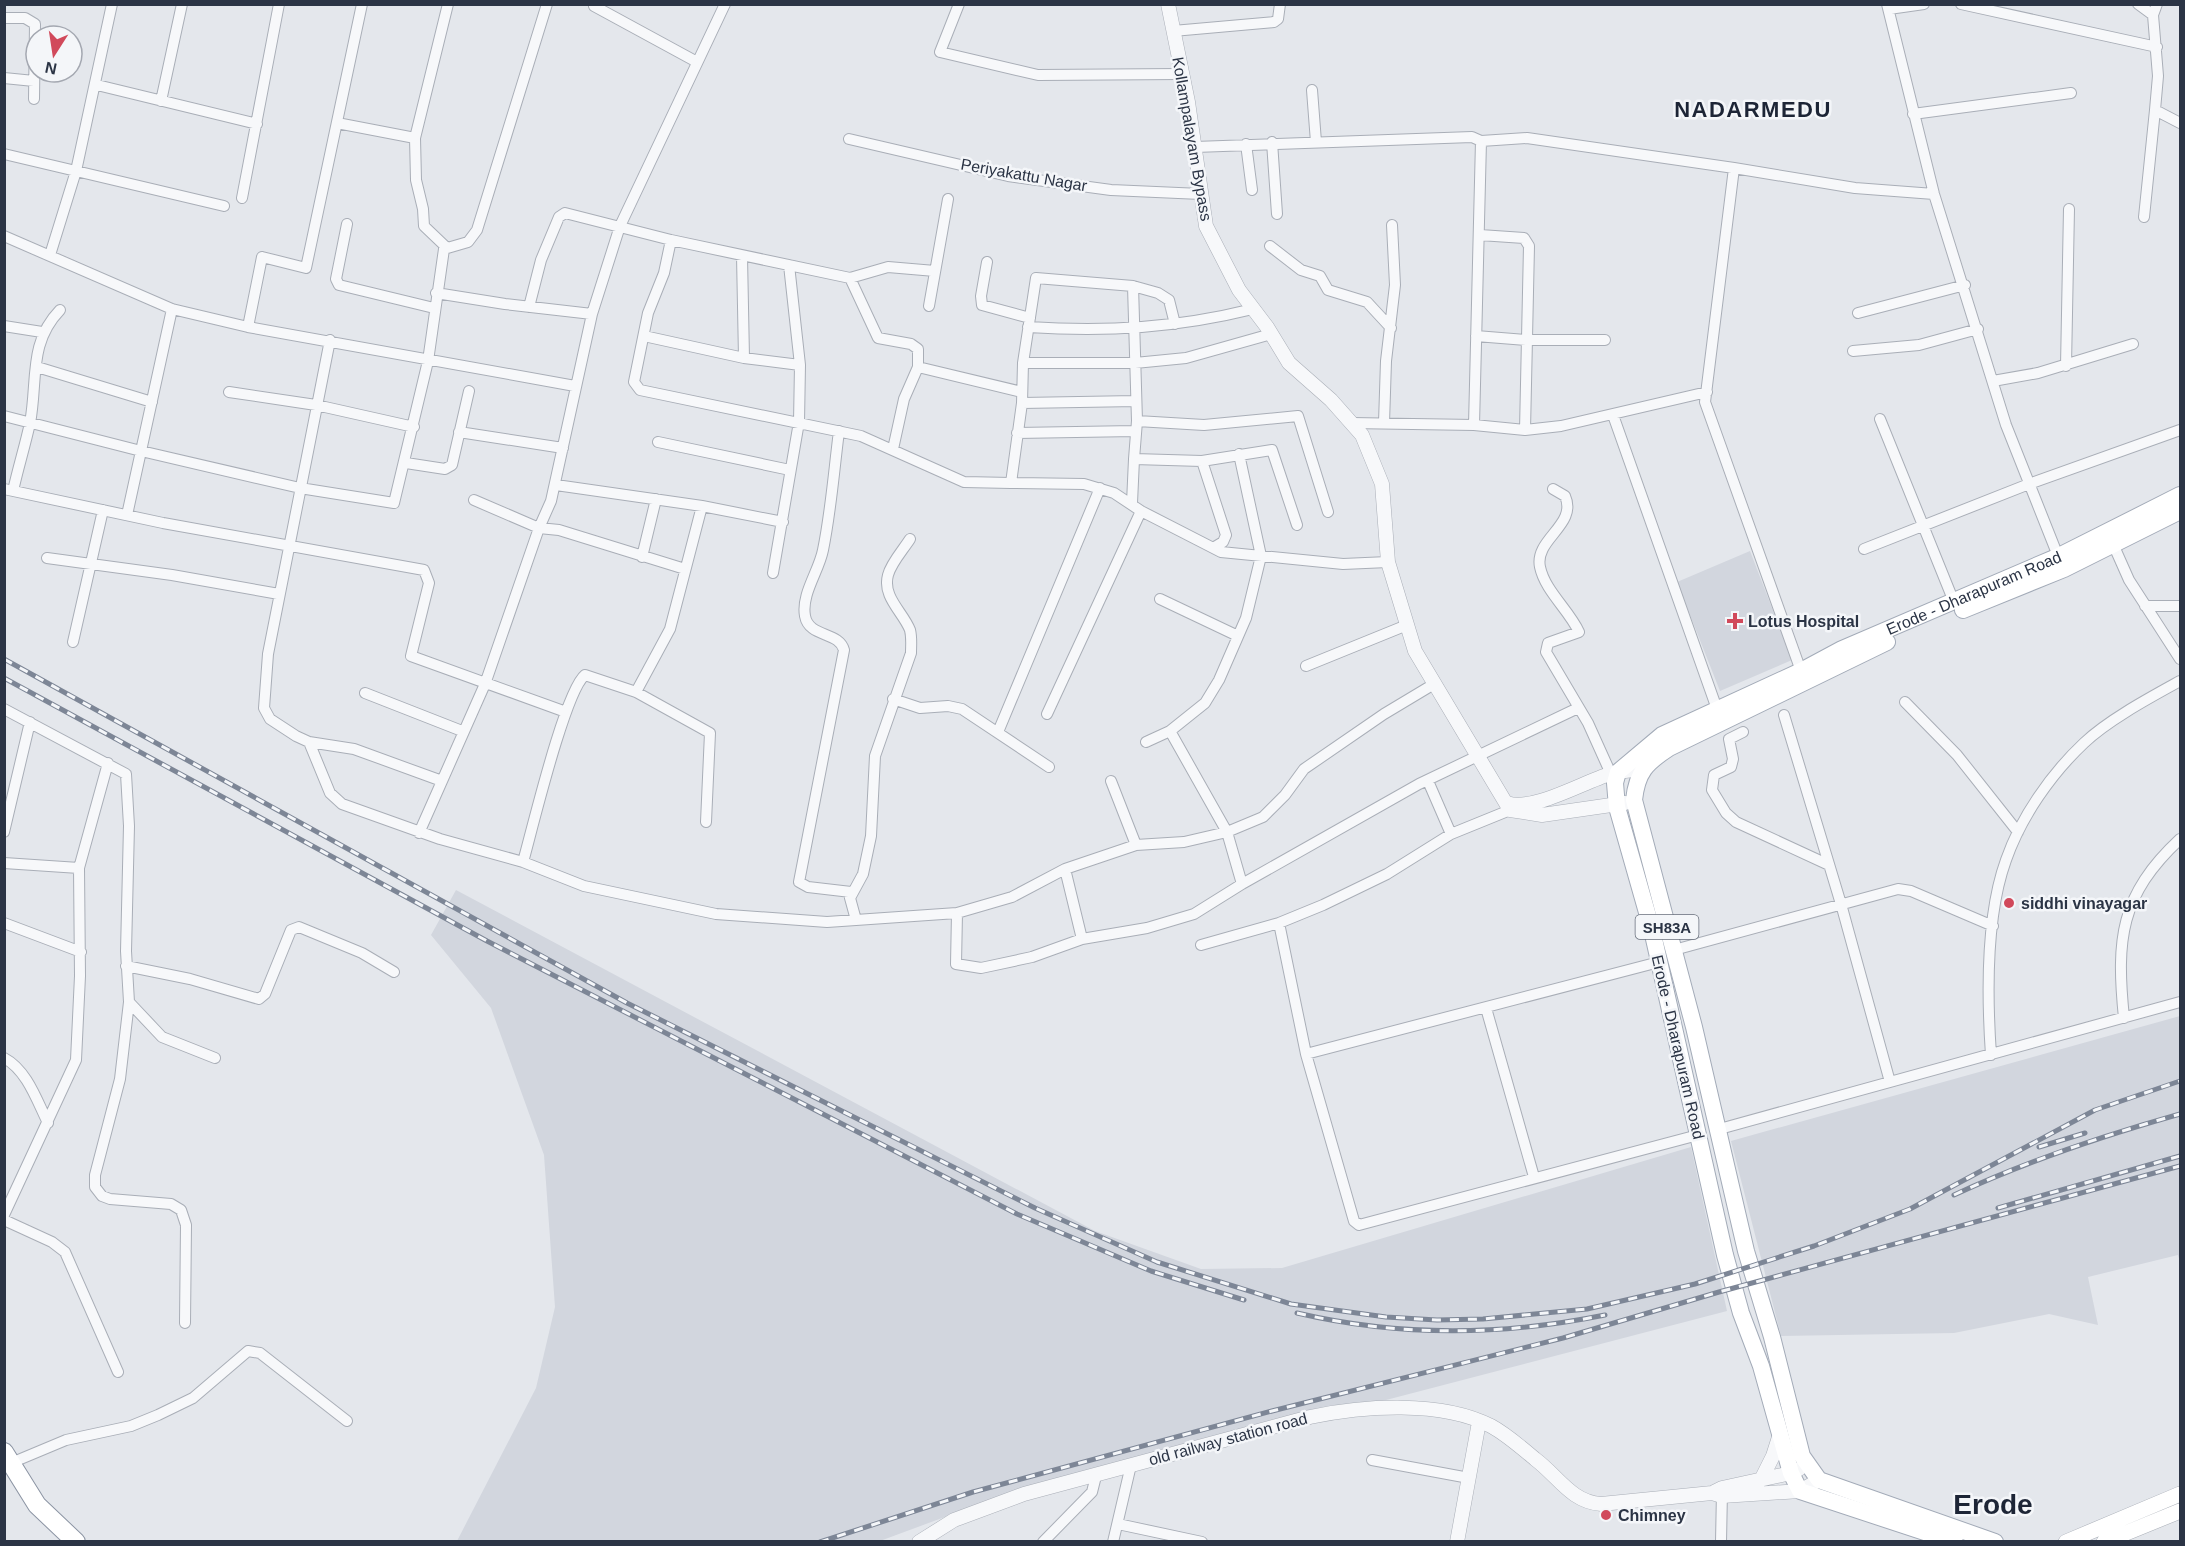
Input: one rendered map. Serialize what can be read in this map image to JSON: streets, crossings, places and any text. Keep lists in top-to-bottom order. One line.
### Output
{"streets":{"main road":["Erode - Dharapuram Road","SH83A"],"street":["Kollampalayam Bypass","Periyakattu Nagar","old railway station road"]},"crossings":[["Kollampalayam Bypass","Periyakattu Nagar"]],"districts":["NADARMEDU","Erode"],"places":{"health":["Lotus Hospital"],"other":["siddhi vinayagar","Chimney"]},"north":"bottom"}
